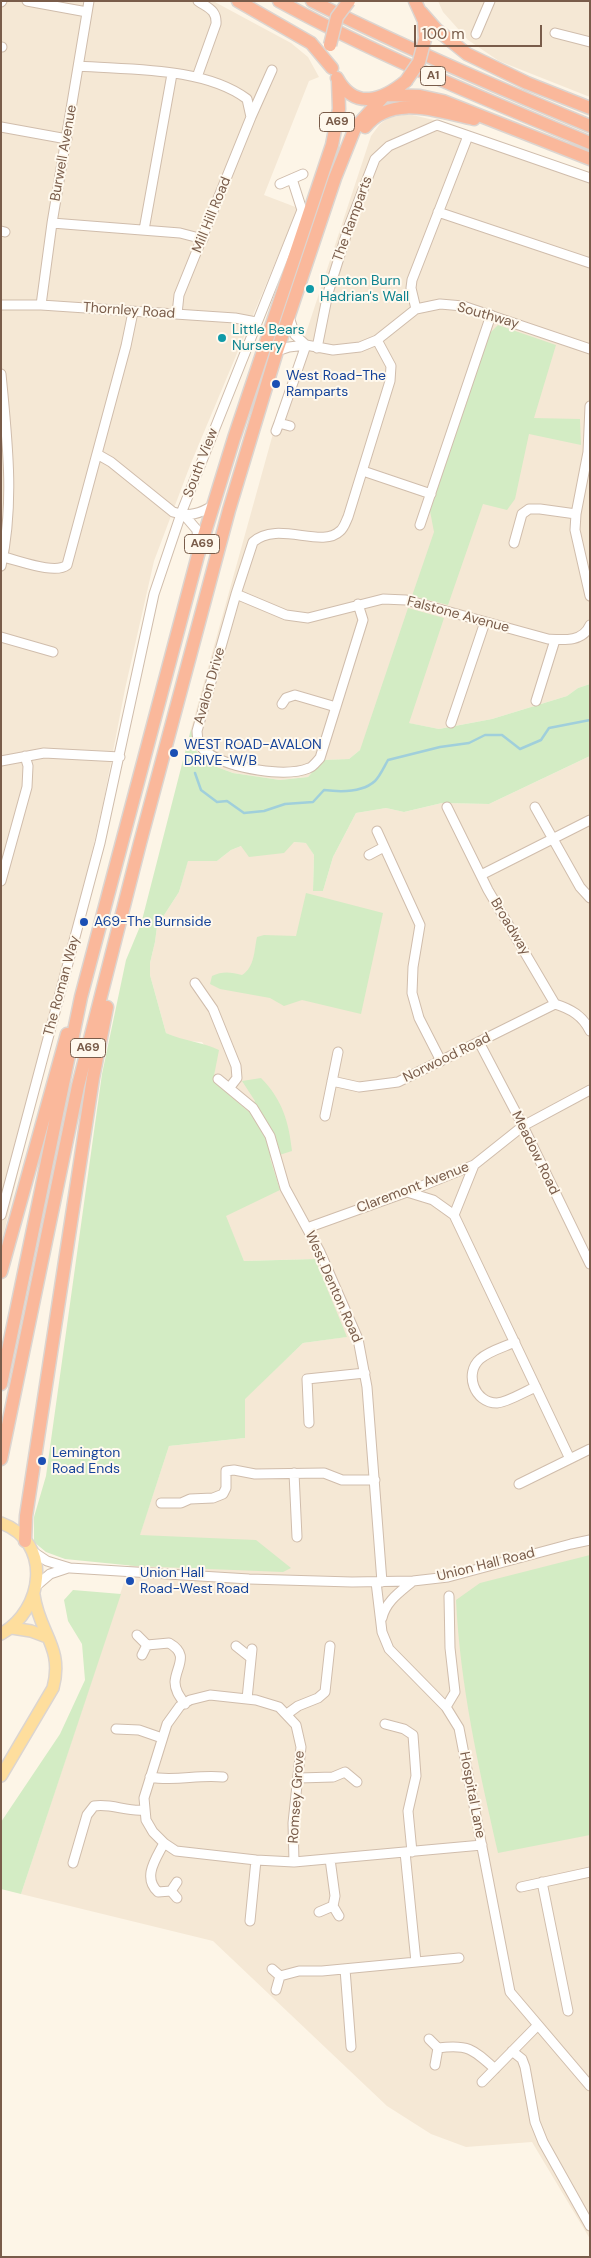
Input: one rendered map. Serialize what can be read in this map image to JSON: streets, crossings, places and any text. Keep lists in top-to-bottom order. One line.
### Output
{"streets":{"highway":["A1","A69"],"street":["Burwell Avenue","Mill Hill Road","The Ramparts","Thornley Road","Southway","South View","Falstone Avenue","Avalon Drive","Broadway","The Roman Way","Norwood Road","Meadow Road","Claremont Avenue","West Denton Road","Union Hall Road","Hospital Lane","Romsey Grove"]},"crossings":[["A69","Southway"],["Burwell Avenue","Thornley Road"],["Mill Hill Road","Thornley Road"],["The Ramparts","Southway"],["Thornley Road","South View"],["South View","The Roman Way"],["Falstone Avenue","Avalon Drive"],["Broadway","Norwood Road"],["Norwood Road","Meadow Road"],["Meadow Road","Claremont Avenue"],["Claremont Avenue","West Denton Road"],["West Denton Road","Union Hall Road"],["West Denton Road","Hospital Lane"],["Union Hall Road","Hospital Lane"],["Hospital Lane","Romsey Grove"]],"places":["Denton Burn Hadrian's Wall","Little Bears Nursery","West Road-The Ramparts","WEST ROAD-AVALON DRIVE-W/B","A69-The Burnside","Lemington Road Ends","Union Hall Road-West Road"],"scale_bar":"100 m"}
